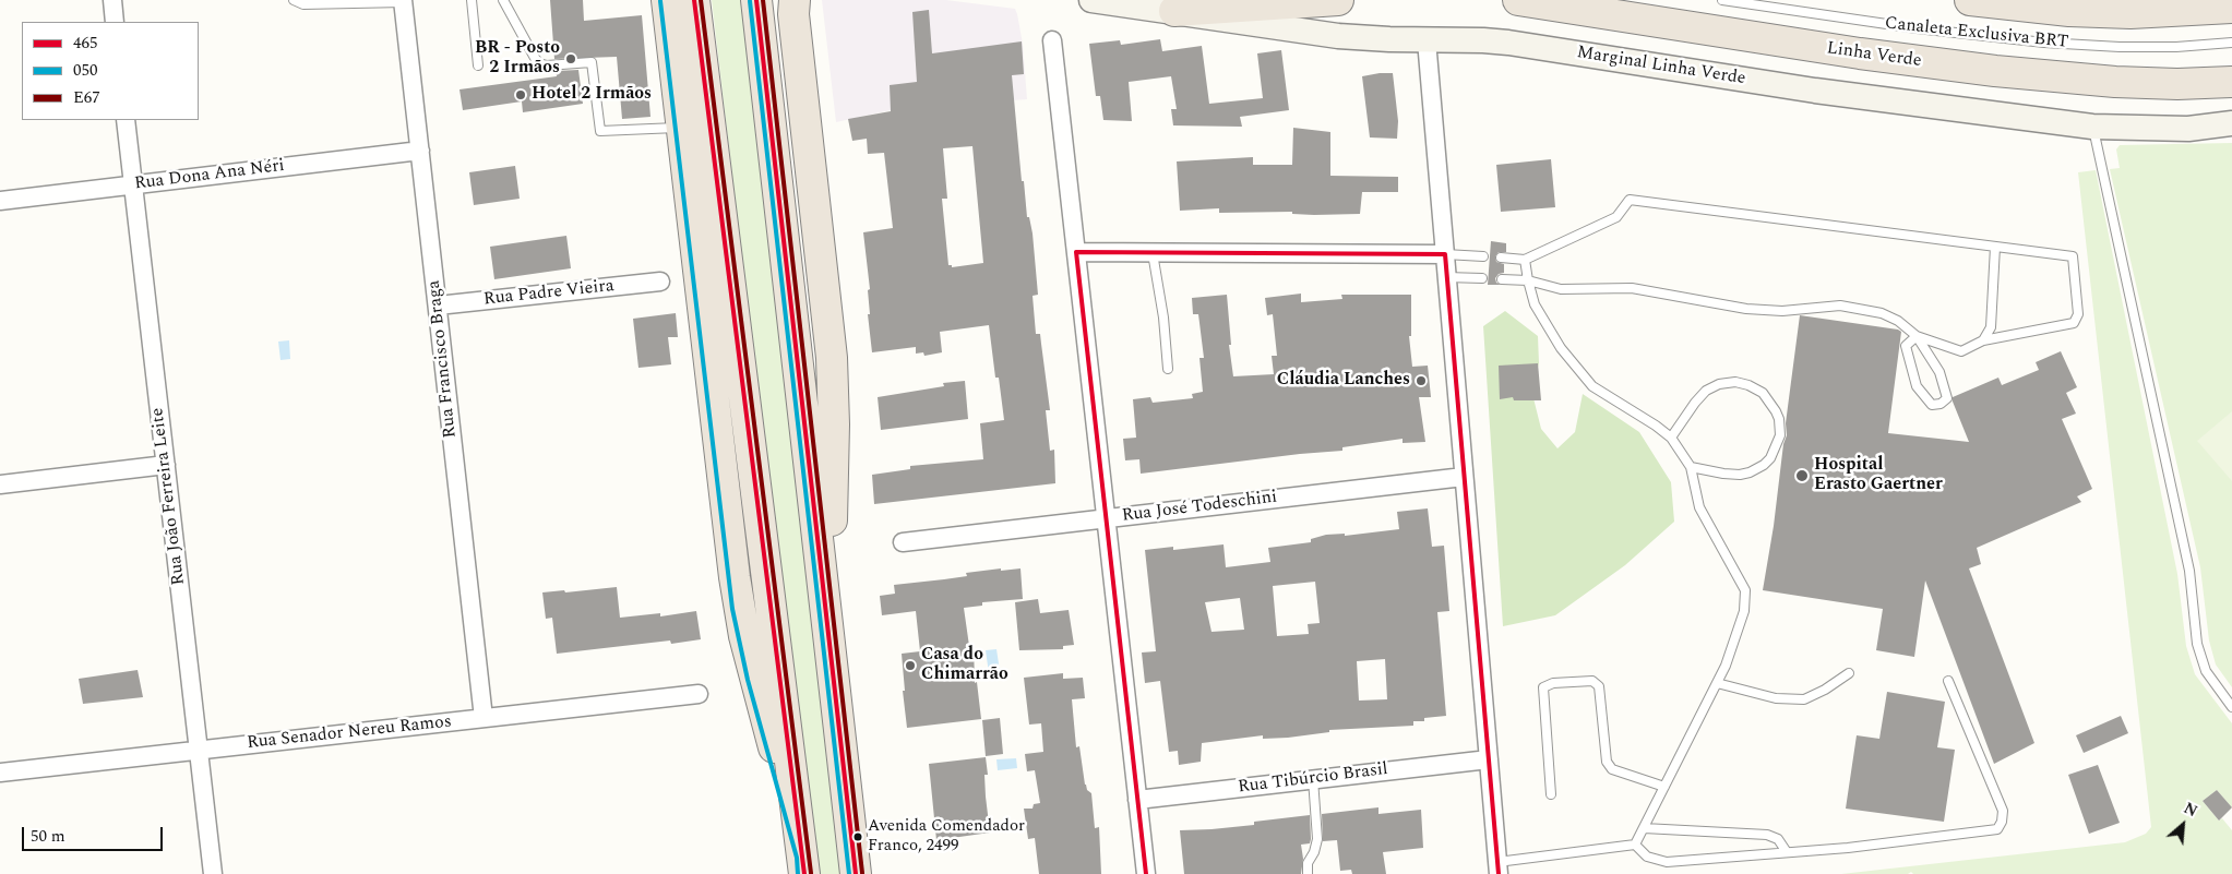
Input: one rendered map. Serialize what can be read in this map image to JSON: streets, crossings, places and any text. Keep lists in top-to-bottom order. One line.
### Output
{"streets":{"highway":["Linha Verde"],"main road":["Marginal Linha Verde"],"street":["Rua Dona Ana Néri","Rua Padre Vieira","Rua Francisco Braga","Rua João Ferreira Leite","Rua José Todeschini","Rua Senador Nereu Ramos","Rua Tibúrcio Brasil"],"lane":["Canaleta Exclusiva BRT"]},"crossings":[["Rua Dona Ana Néri","Rua Francisco Braga"],["Rua Dona Ana Néri","Rua João Ferreira Leite"],["Rua Padre Vieira","Rua Francisco Braga"],["Rua Francisco Braga","Rua Senador Nereu Ramos"],["Rua João Ferreira Leite","Rua Senador Nereu Ramos"]],"places":["BR - Posto 2 Irmãos","Hotel 2 Irmãos","Cláudia Lanches","Hospital Erasto Gaertner","Casa do Chimarrão","Avenida Comendador Franco, 2499"],"lines":["transit line 465","transit line E67","transit line 050"],"legend":["465","050","E67"],"scale_bar":"50 m","north":"top right"}
